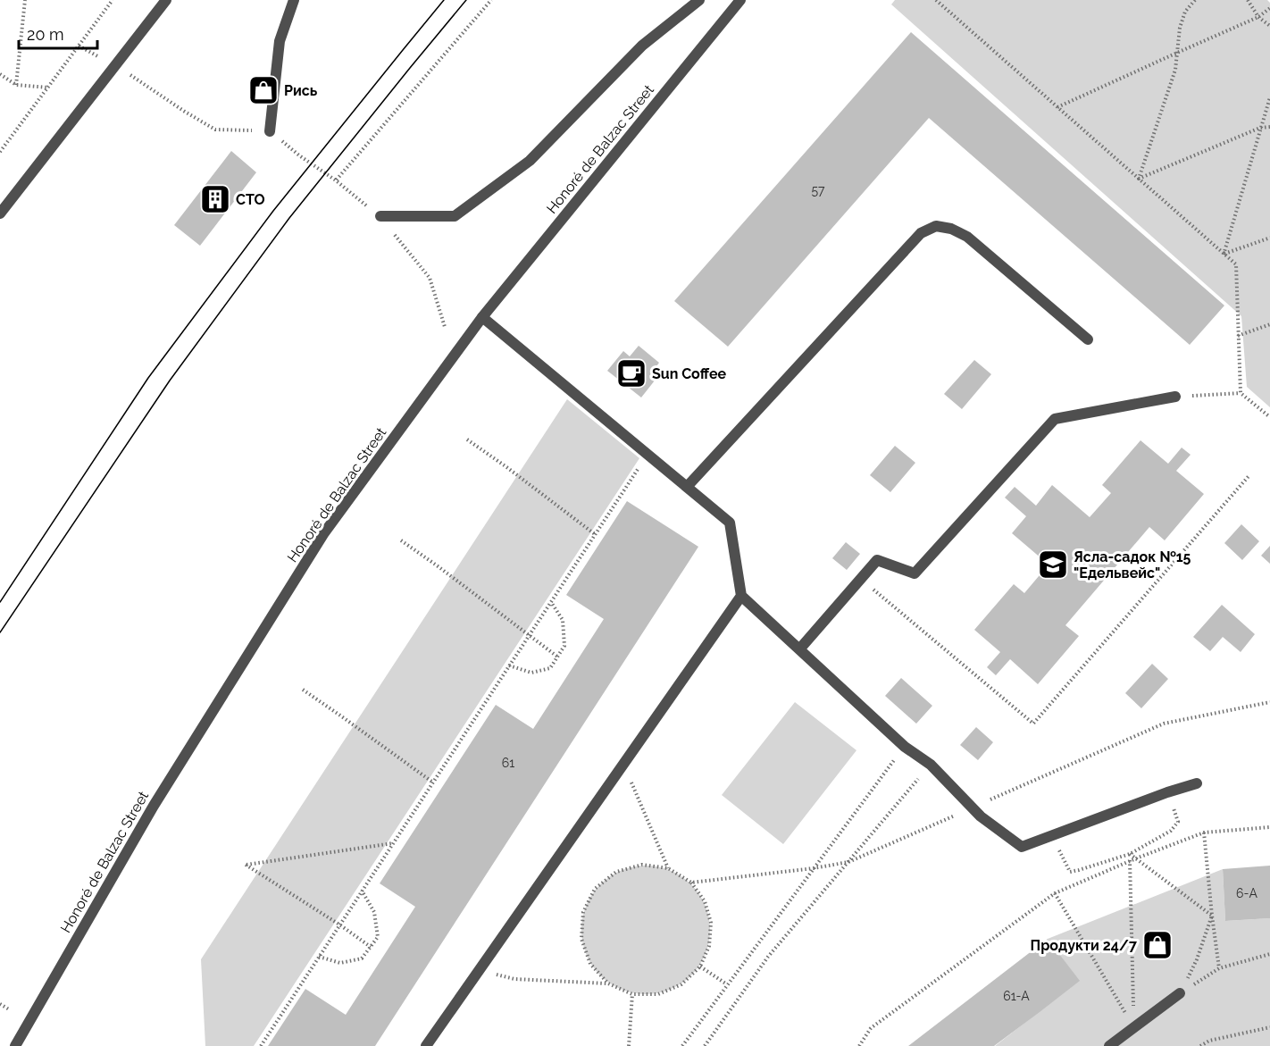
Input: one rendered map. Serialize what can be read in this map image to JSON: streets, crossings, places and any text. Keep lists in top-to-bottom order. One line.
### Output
{"streets":{"street":["Honoré de Balzac Street"]},"places":{"shop":["Рись","Продукти 24/7"],"building":["СТО"],"cafe":["Sun Coffee"],"school or university":["Ясла-садок №15 \"Едельвейс\""]},"house_numbers":["57","61","6-А","61-А"],"scale_bar":"20 m"}
